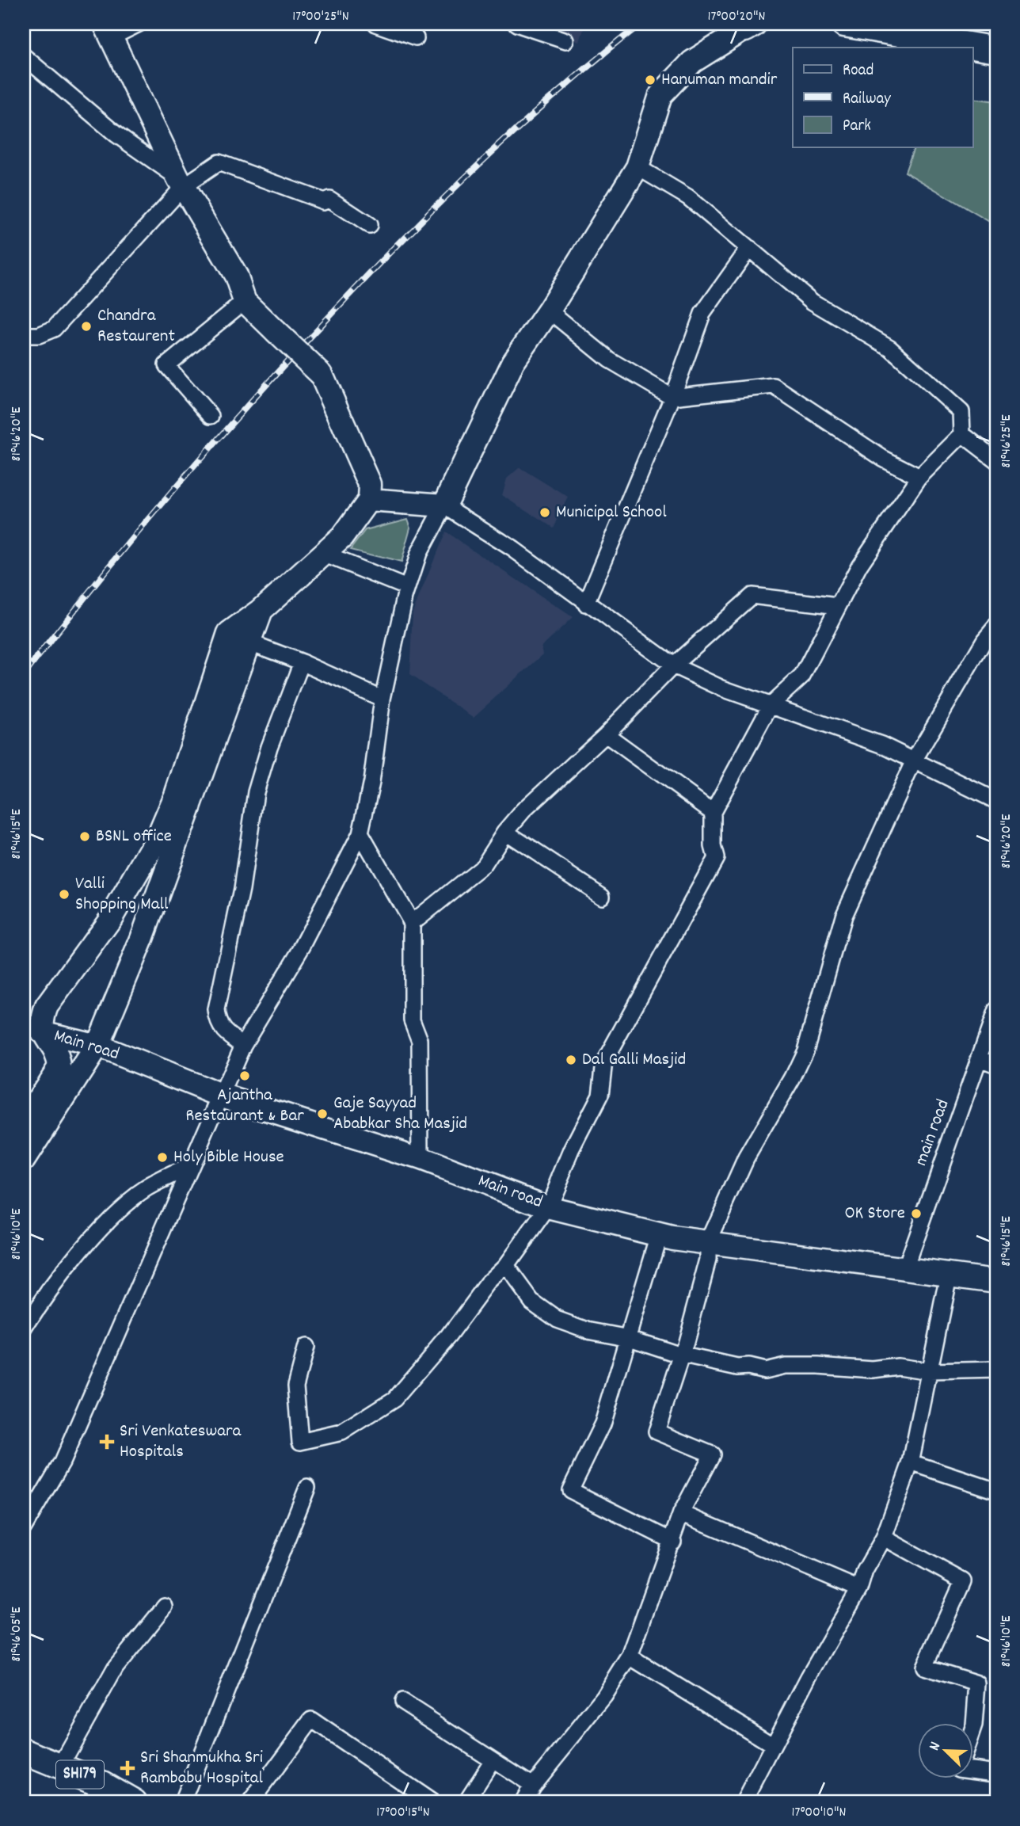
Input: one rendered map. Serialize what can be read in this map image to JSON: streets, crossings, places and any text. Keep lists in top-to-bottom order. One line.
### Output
{"streets":{"main road":["SH179"],"street":["Main road","main road"]},"crossings":[["Main road","main road"]],"places":{"other":["Hanuman mandir","Chandra Restaurent","Municipal School","BSNL office","Valli Shopping Mall","Dal Galli Masjid","Ajantha Restaurant & Bar","Gaje Sayyad Ababkar Sha Masjid","Holy Bible House","OK Store"],"health":["Sri Venkateswara Hospitals","Sri Shanmukha Sri Rambabu Hospital"]},"legend":["Road","Railway","Park"],"north":"top left","coordinates":["17°00'25\"N","17°00'20\"N","81°46'20\"E","81°46'25\"E","81°46'15\"E","81°46'10\"E","81°46'05\"E","17°00'15\"N","17°00'10\"N"]}
